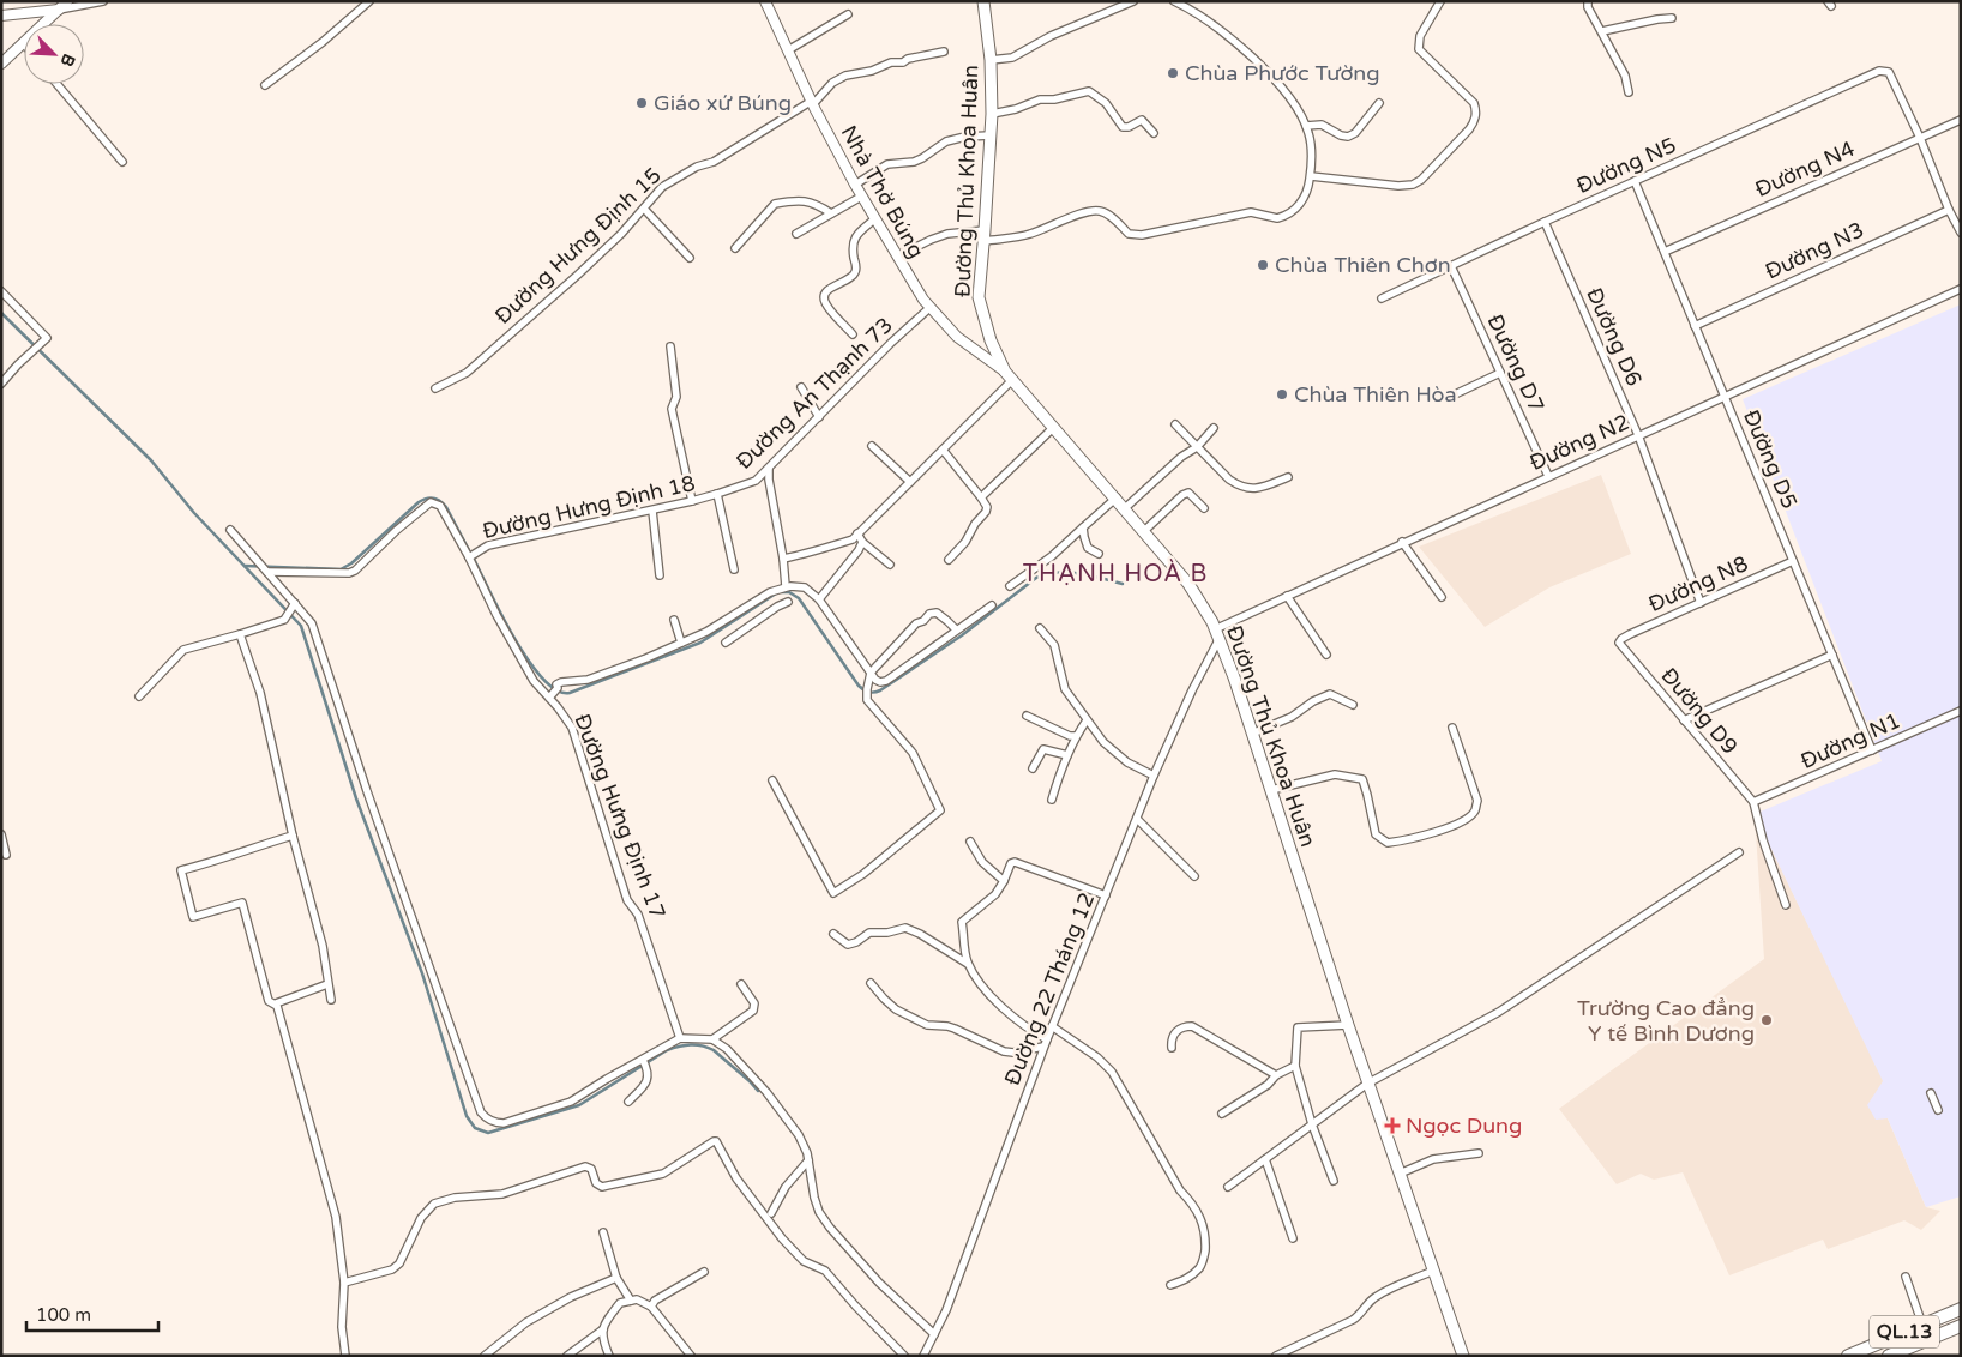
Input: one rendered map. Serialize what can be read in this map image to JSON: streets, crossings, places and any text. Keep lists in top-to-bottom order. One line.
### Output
{"streets":{"highway":["QL.13"],"main road":["Đường Thủ Khoa Huân"],"street":["Đường N5","Đường N4","Nhà Thờ Búng","Đường Hưng Định 15","Đường N3","Đường D6","Đường D7","Đường An Thạnh 73","Đường N2","Đường D5","Đường Hưng Định 18","Đường N8","Đường D9","Đường N1","Đường Hưng Định 17","Đường 22 Tháng 12"]},"crossings":[["Đường N5","Đường N4"],["Đường N5","Đường D6"],["Đường N5","Đường D7"],["Đường N5","Đường D5"],["Đường N4","Đường D5"],["Đường Thủ Khoa Huân","Nhà Thờ Búng"],["Đường Thủ Khoa Huân","Đường N2"],["Đường Thủ Khoa Huân","Đường 22 Tháng 12"],["Nhà Thờ Búng","Đường Hưng Định 15"],["Nhà Thờ Búng","Đường An Thạnh 73"],["Đường N3","Đường D5"],["Đường D6","Đường N2"],["Đường D6","Đường N8"],["Đường D7","Đường N2"],["Đường An Thạnh 73","Đường Hưng Định 18"],["Đường N2","Đường D5"],["Đường D5","Đường N8"],["Đường D5","Đường N1"],["Đường Hưng Định 18","Đường Hưng Định 17"],["Đường N8","Đường D9"],["Đường D9","Đường N1"]],"districts":["THẠNH HOÀ B"],"places":{"other":["Chùa Phước Tường","Giáo xứ Búng","Chùa Thiên Chơn","Chùa Thiên Hòa","Trường Cao đẳng Y tế Bình Dương"],"health":["Ngọc Dung"]},"scale_bar":"100 m","north":"bottom right"}
